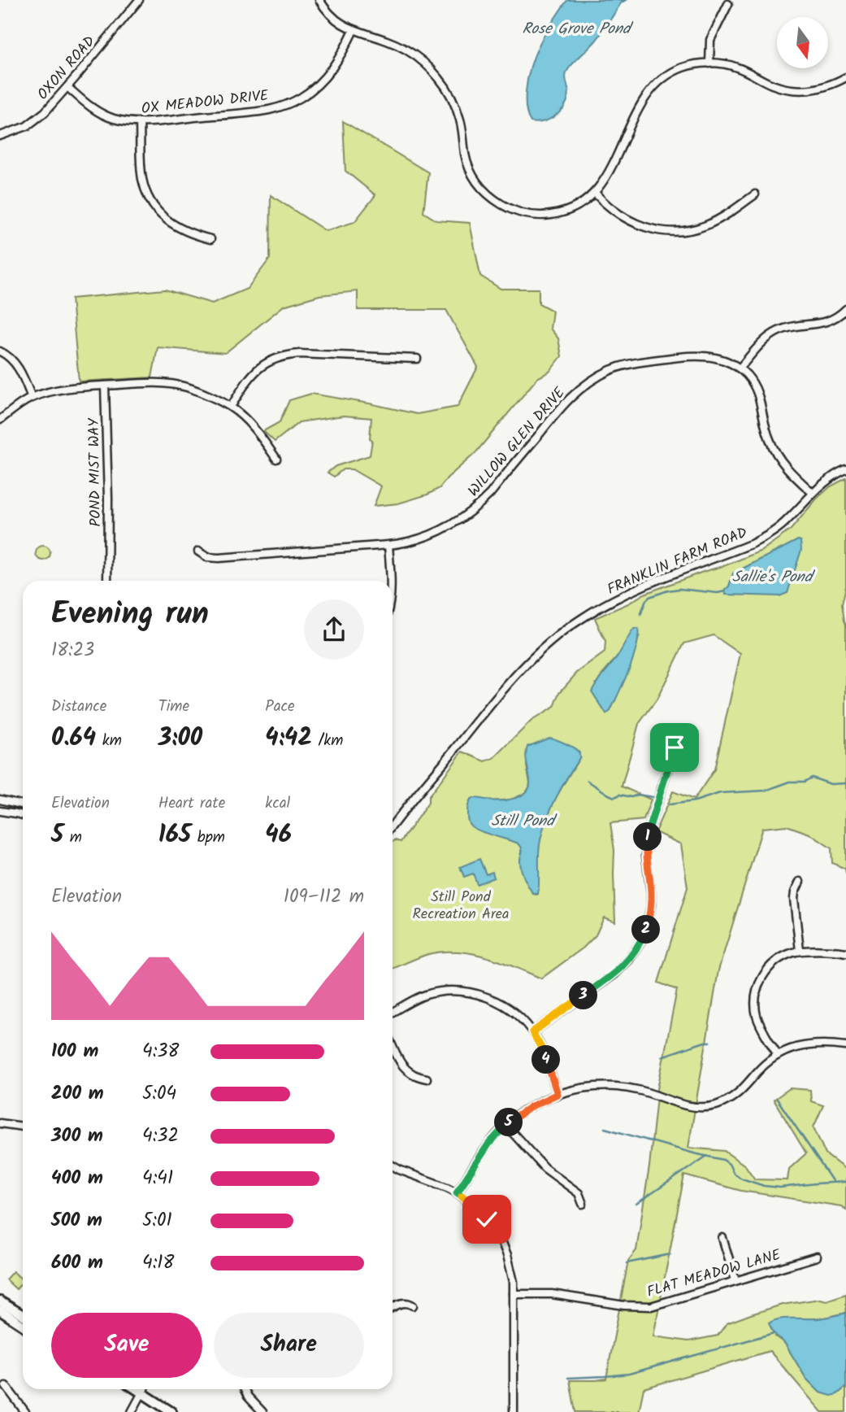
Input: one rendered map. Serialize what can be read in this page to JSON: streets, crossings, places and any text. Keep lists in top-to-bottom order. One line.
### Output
{"streets":{"street":["OXON ROAD","OX MEADOW DRIVE","WILLOW GLEN DRIVE","POND MIST WAY","FRANKLIN FARM ROAD","FLAT MEADOW LANE"]},"crossings":[["OXON ROAD","OX MEADOW DRIVE"],["WILLOW GLEN DRIVE","FRANKLIN FARM ROAD"]],"water":["Rose Grove Pond","Sallie's Pond","Still Pond"],"parks":["Still Pond Recreation Area"],"north":"bottom","page":{"heading":["Evening run","18:23"],"stats":[["Distance","0.64 km"],["Time","3:00"],["Pace","4:42 /km"],["Elevation","5 m"],["Heart rate","165 bpm"],["kcal","46"]],"pins":["1","2","3","4","5"],"chart":["Elevation","109–112 m"],"list":[{"name":"100 m","note":"4:38"},{"name":"200 m","note":"5:04"},{"name":"300 m","note":"4:32"},{"name":"400 m","note":"4:41"},{"name":"500 m","note":"5:01"},{"name":"600 m","note":"4:18"}],"buttons":["Save","Share"]}}
